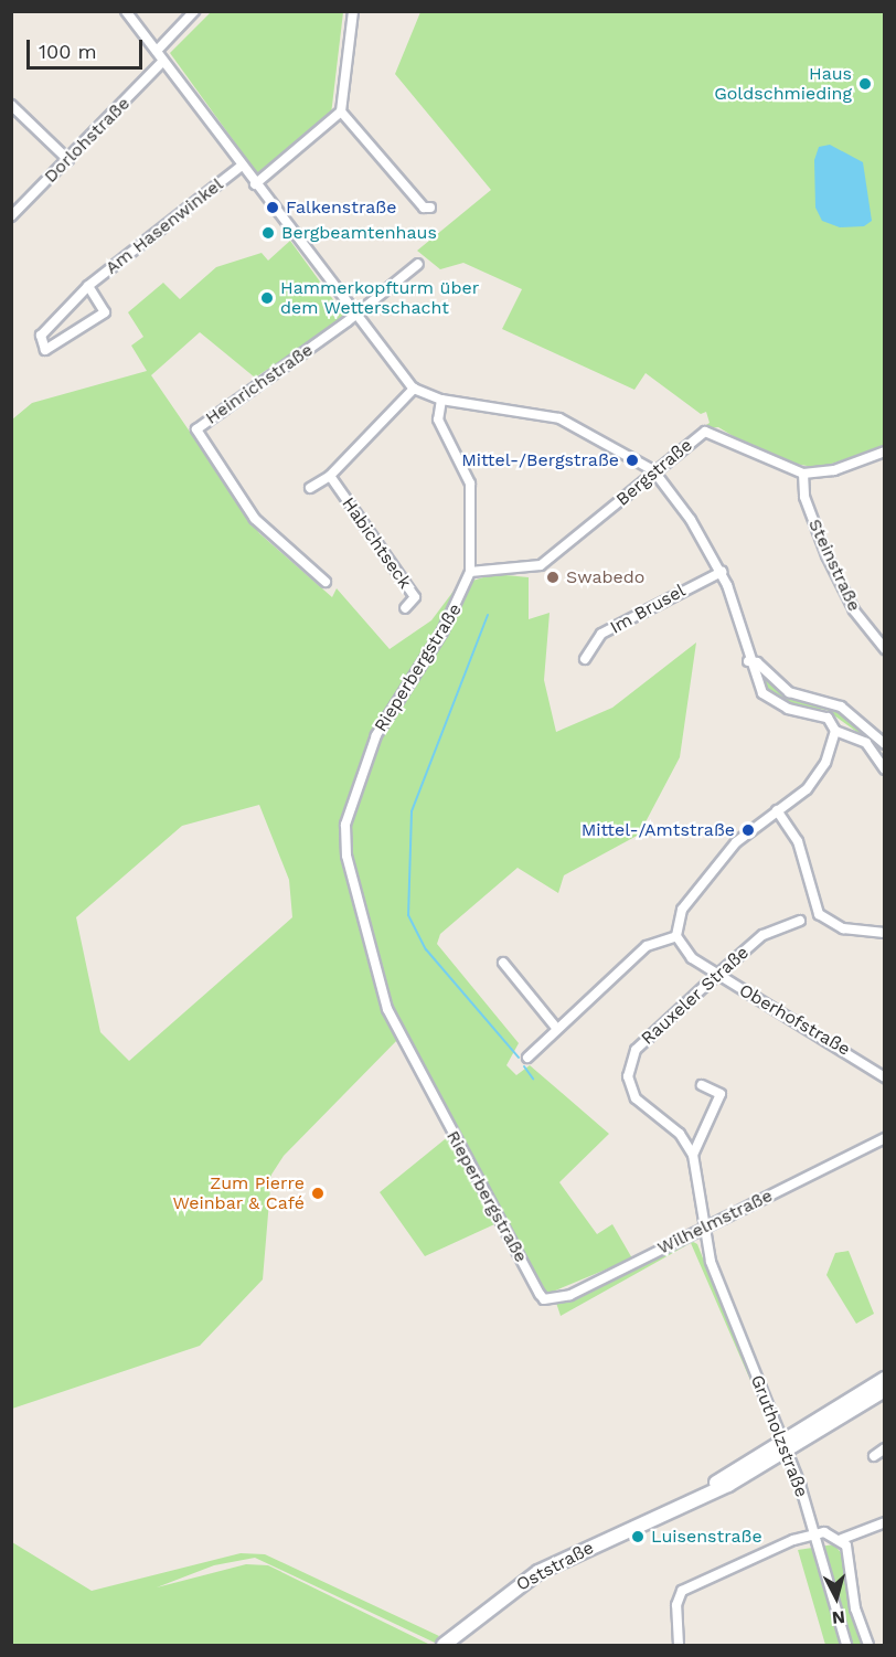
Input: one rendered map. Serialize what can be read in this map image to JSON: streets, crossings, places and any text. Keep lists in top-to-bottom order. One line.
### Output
{"streets":{"main road":["Oststraße"],"street":["Dorlohstraße","Am Hasenwinkel","Heinrichstraße","Bergstraße","Habichtseck","Steinstraße","Im Brusel","Rieperbergstraße","Rauxeler Straße","Oberhofstraße","Wilhelmstraße","Grutholzstraße"]},"crossings":[["Bergstraße","Steinstraße"],["Bergstraße","Rieperbergstraße"],["Rieperbergstraße","Wilhelmstraße"],["Rauxeler Straße","Oberhofstraße"],["Wilhelmstraße","Grutholzstraße"],["Grutholzstraße","Oststraße"]],"places":["Haus Goldschmieding","Falkenstraße","Bergbeamtenhaus","Hammerkopfturm über dem Wetterschacht","Mittel-/Bergstraße","Swabedo","Mittel-/Amtstraße","Zum Pierre Weinbar & Café","Luisenstraße"],"scale_bar":"100 m","north":"bottom"}
